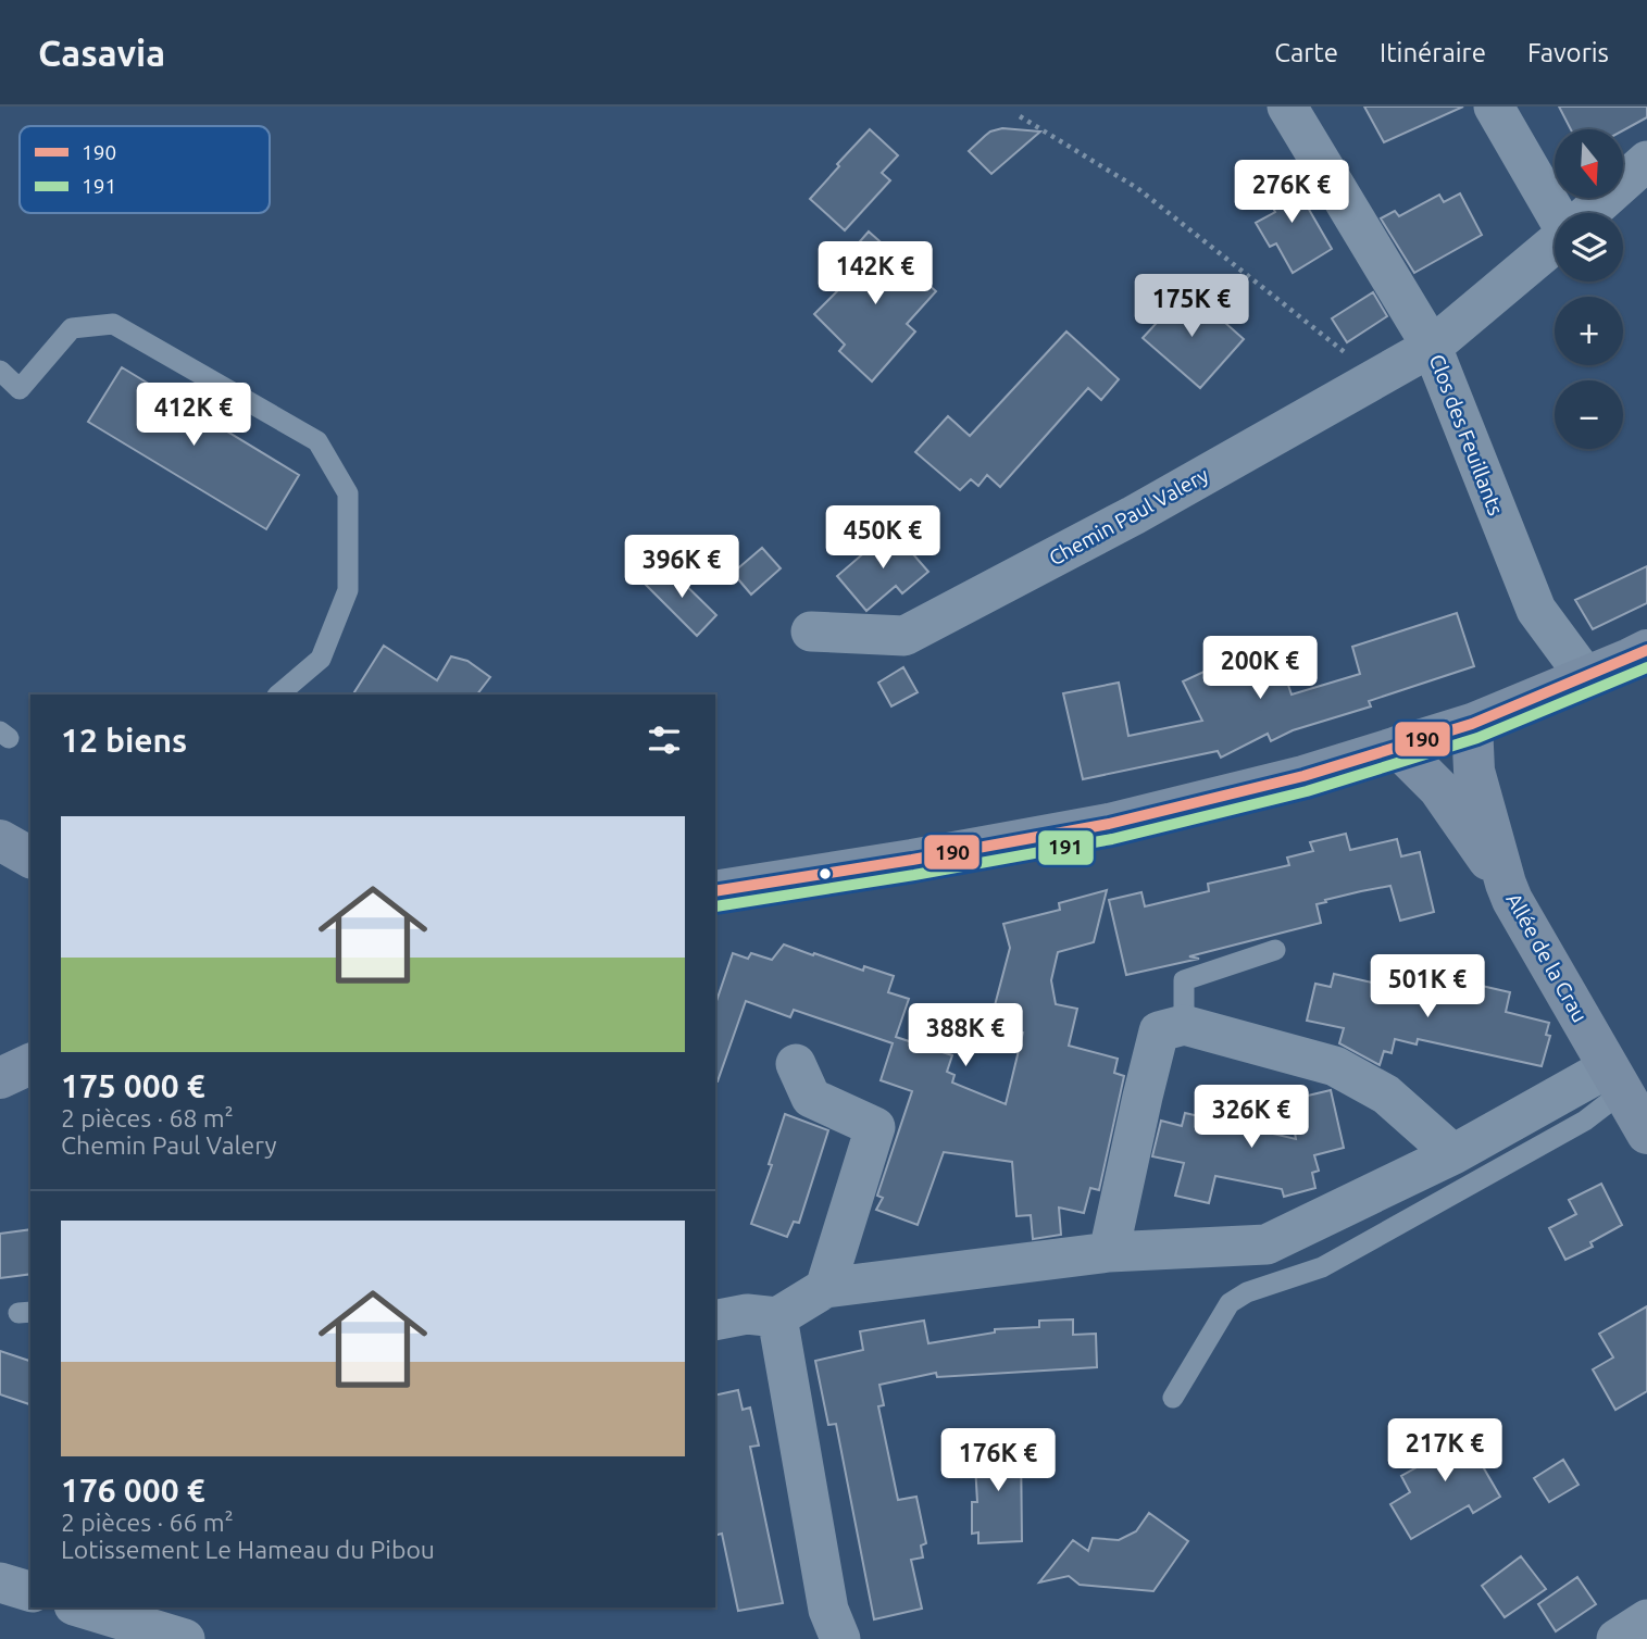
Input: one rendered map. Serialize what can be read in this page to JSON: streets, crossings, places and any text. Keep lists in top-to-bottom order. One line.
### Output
{"streets":{"main road":["Allée de la Crau"],"street":["Clos des Feuillants","Chemin Paul Valery"]},"crossings":[["Clos des Feuillants","Chemin Paul Valery"]],"lines":["transit line 190","transit line 191"],"legend":["190","191"],"north":"bottom","page":{"header":"Casavia","nav":["Carte","Itinéraire","Favoris"],"map_buttons":["+","−"],"price":["276K €","142K €","175K €","412K €","450K €","396K €","200K €","501K €","388K €","326K €","217K €","176K €"],"heading":"12 biens","list":[{"name":"175 000 €","note":"2 pièces · 68 m² · Chemin Paul Valery"},{"name":"176 000 €","note":"2 pièces · 66 m² · Lotissement Le Hameau du Pibou"}]}}
